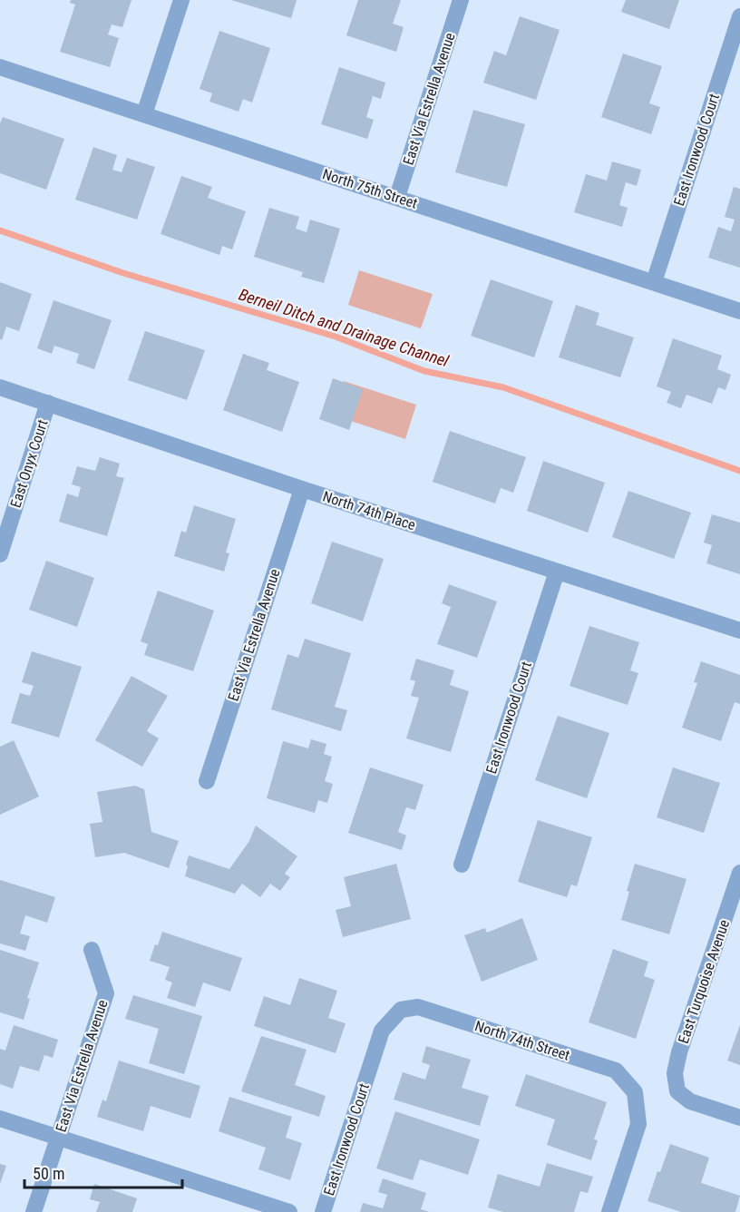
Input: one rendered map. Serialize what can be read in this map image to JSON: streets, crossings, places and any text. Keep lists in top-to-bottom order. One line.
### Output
{"streets":{"street":["East Via Estrella Avenue","East Ironwood Court","North 75th Street","East Onyx Court","North 74th Place","East Turquoise Avenue","North 74th Street"]},"crossings":[["East Via Estrella Avenue","North 75th Street"],["East Via Estrella Avenue","North 74th Place"],["East Ironwood Court","North 75th Street"],["East Ironwood Court","North 74th Place"],["East Ironwood Court","North 74th Street"],["East Onyx Court","North 74th Place"]],"water":["Berneil Ditch and Drainage Channel"],"scale_bar":"50 m"}
